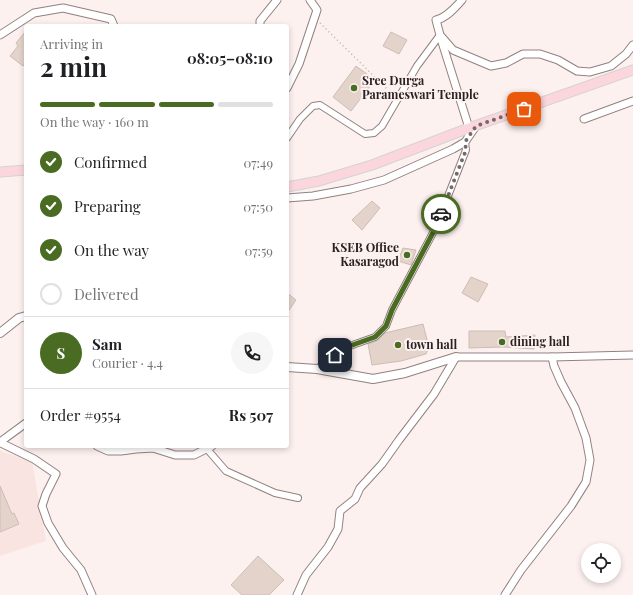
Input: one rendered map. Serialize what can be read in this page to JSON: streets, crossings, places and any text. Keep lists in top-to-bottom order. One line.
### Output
{"places":["Sree Durga Parameswari Temple","KSEB Office Kasaragod","dining hall","town hall"],"page":{"heading":["2 min","Arriving in","08:05–08:10"],"panel":["Sam","Courier · 4.4","Order #9554","Rs 507"],"bar":"On the way · 160 m","list":[["Confirmed","07:49"],["Preparing","07:50"],["On the way","07:59"],"Delivered"],"round":"S"}}
